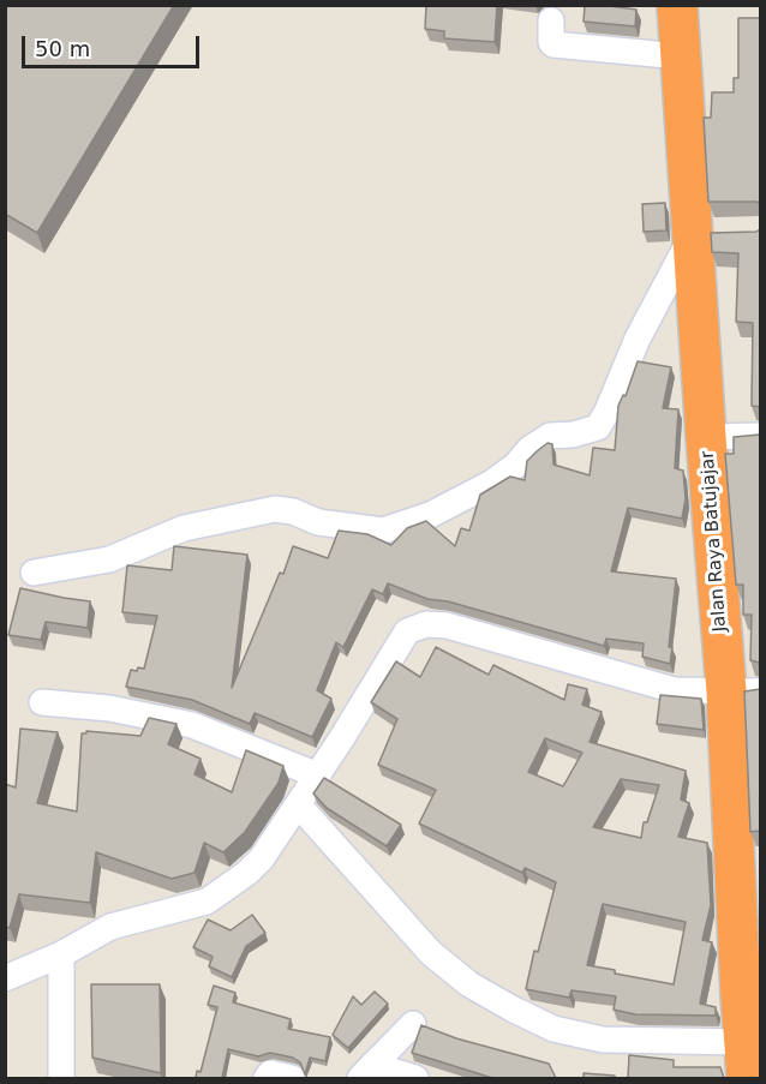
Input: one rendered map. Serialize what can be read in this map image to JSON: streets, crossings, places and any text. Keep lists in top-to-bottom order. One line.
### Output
{"streets":{"highway":["Jalan Raya Batujajar"]},"scale_bar":"50 m"}
